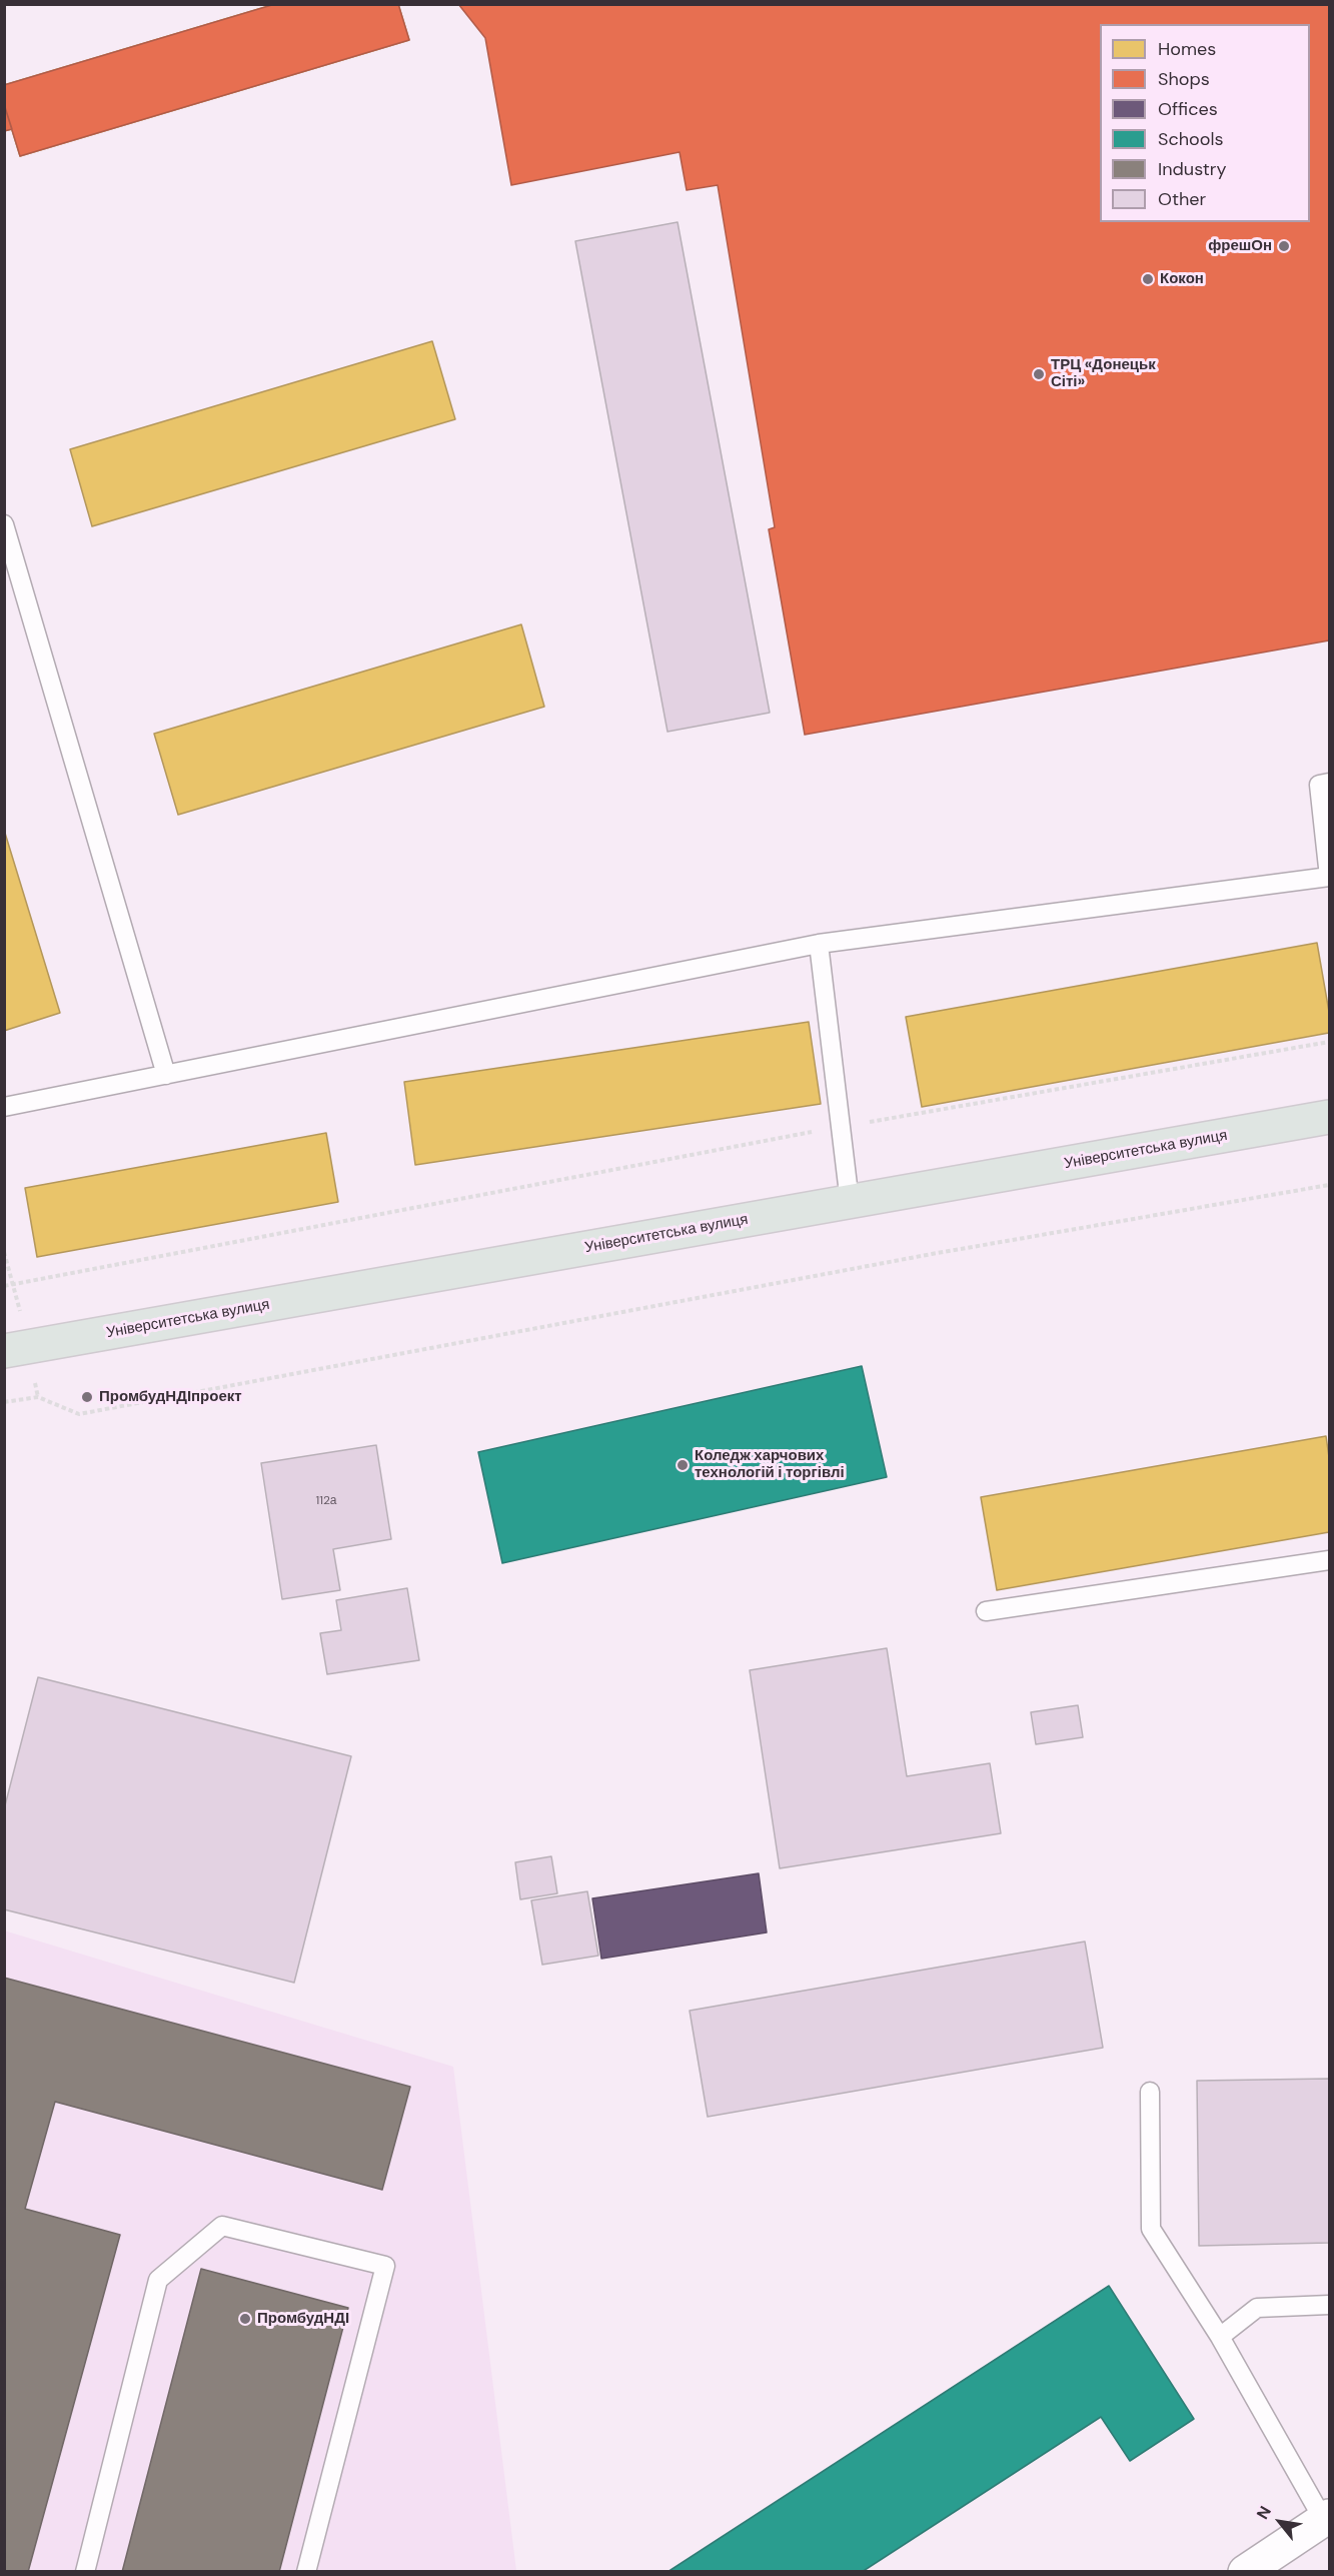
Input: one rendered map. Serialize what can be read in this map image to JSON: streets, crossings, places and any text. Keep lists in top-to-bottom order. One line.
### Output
{"streets":{"main road":["Університетська вулиця"]},"places":["фрешОн","Кокон","ТРЦ «Донецьк Сіті»","ПромбудНДІпроект","Коледж харчових технологій і торгівлі","ПромбудНДІ"],"house_numbers":["112а"],"legend":["Homes","Shops","Offices","Schools","Industry","Other"],"north":"top left"}
